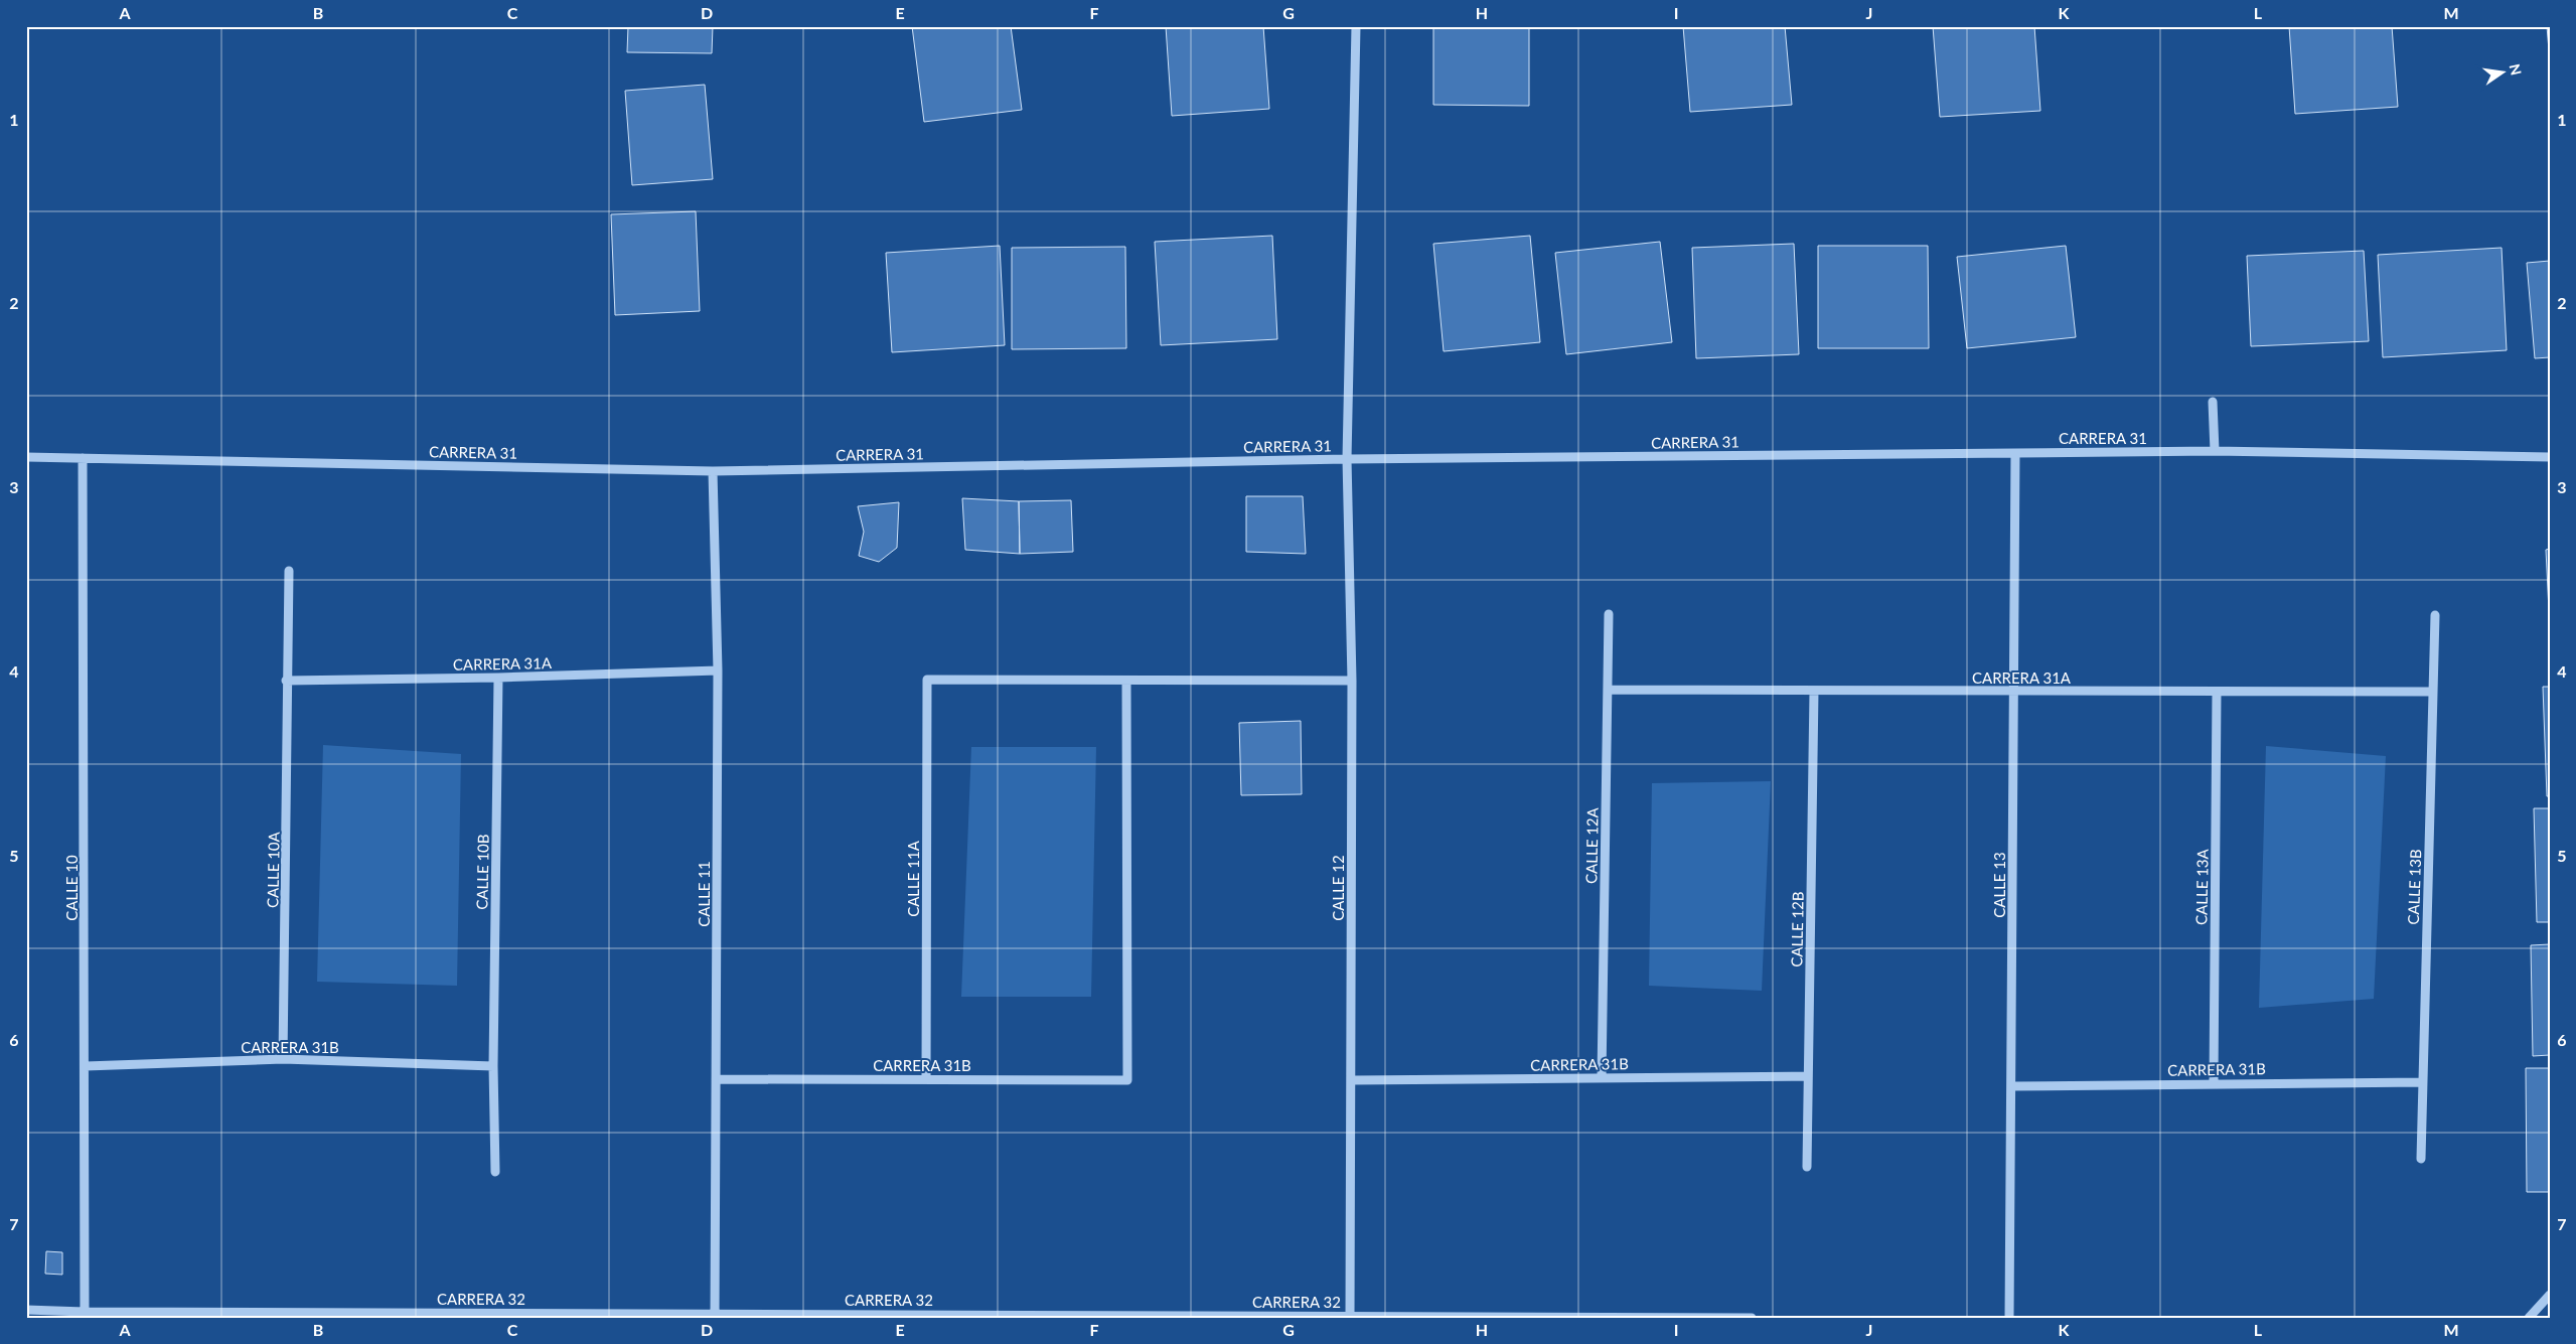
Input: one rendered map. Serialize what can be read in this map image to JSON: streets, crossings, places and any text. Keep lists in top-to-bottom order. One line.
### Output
{"streets":{"street":["CARRERA 31","CARRERA 31A","CALLE 12A","CALLE 10A","CALLE 10B","CALLE 11A","CALLE 13","CALLE 13A","CALLE 13B","CALLE 10","CALLE 12","CALLE 11","CALLE 12B","CARRERA 31B","CARRERA 32"]},"crossings":[["CARRERA 31","CALLE 13"],["CARRERA 31","CALLE 10"],["CARRERA 31","CALLE 12"],["CARRERA 31","CALLE 11"],["CARRERA 31A","CALLE 12A"],["CARRERA 31A","CALLE 10A"],["CARRERA 31A","CALLE 10B"],["CARRERA 31A","CALLE 13"],["CARRERA 31A","CALLE 13A"],["CARRERA 31A","CALLE 13B"],["CARRERA 31A","CALLE 11"],["CARRERA 31A","CALLE 12B"],["CALLE 12A","CARRERA 31B"],["CALLE 10A","CARRERA 31B"],["CALLE 10B","CARRERA 31B"],["CALLE 11A","CARRERA 31B"],["CALLE 13","CARRERA 31B"],["CALLE 13A","CARRERA 31B"],["CALLE 13B","CARRERA 31B"],["CALLE 10","CARRERA 31B"],["CALLE 10","CARRERA 32"],["CALLE 12","CARRERA 31B"],["CALLE 12","CARRERA 32"],["CALLE 11","CARRERA 31B"],["CALLE 11","CARRERA 32"],["CALLE 12B","CARRERA 31B"]],"north":"right","grid":{"columns":["A","B","C","D","E","F","G","H","I","J","K","L","M"],"rows":["1","2","3","4","5","6","7"]}}
